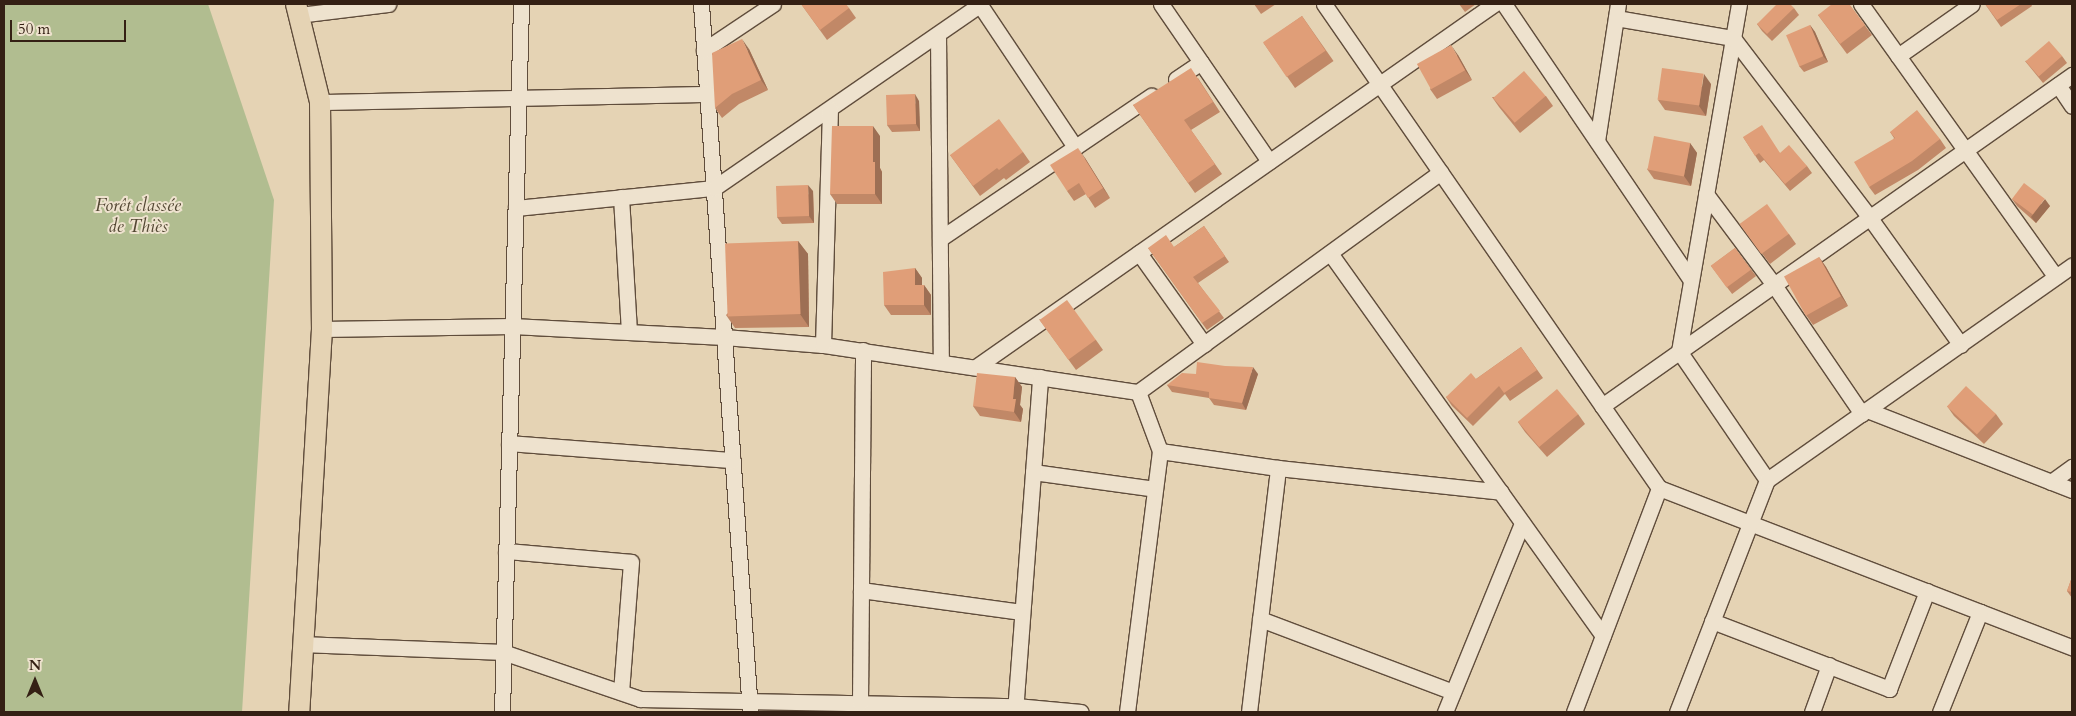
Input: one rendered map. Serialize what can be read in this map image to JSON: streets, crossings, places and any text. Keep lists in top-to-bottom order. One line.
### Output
{"parks":["Forêt classée de Thiès"],"scale_bar":"50 m","north":"top"}
